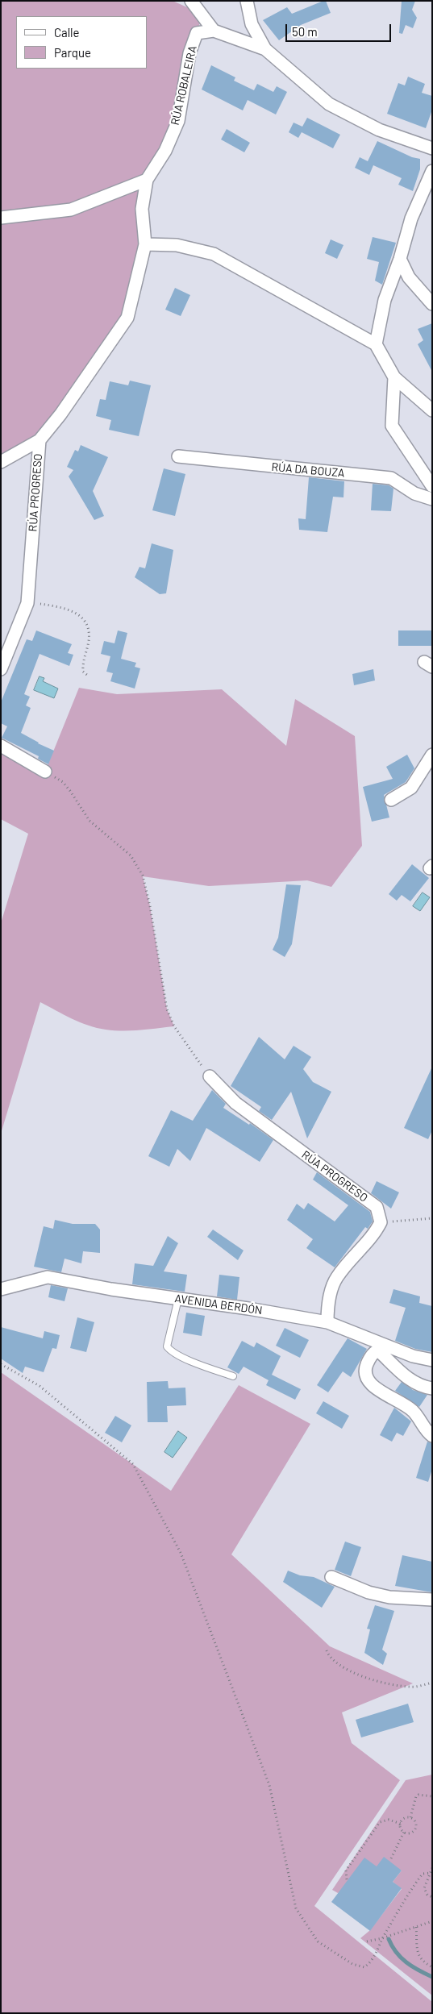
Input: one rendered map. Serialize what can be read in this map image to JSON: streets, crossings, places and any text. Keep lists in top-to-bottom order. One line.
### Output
{"streets":{"street":["RÚA ROBALEIRA","RÚA DA BOUZA","RÚA PROGRESO","AVENIDA BERDÓN"]},"crossings":[["RÚA ROBALEIRA","RÚA PROGRESO"]],"legend":["Calle","Parque"],"scale_bar":"50 m"}
